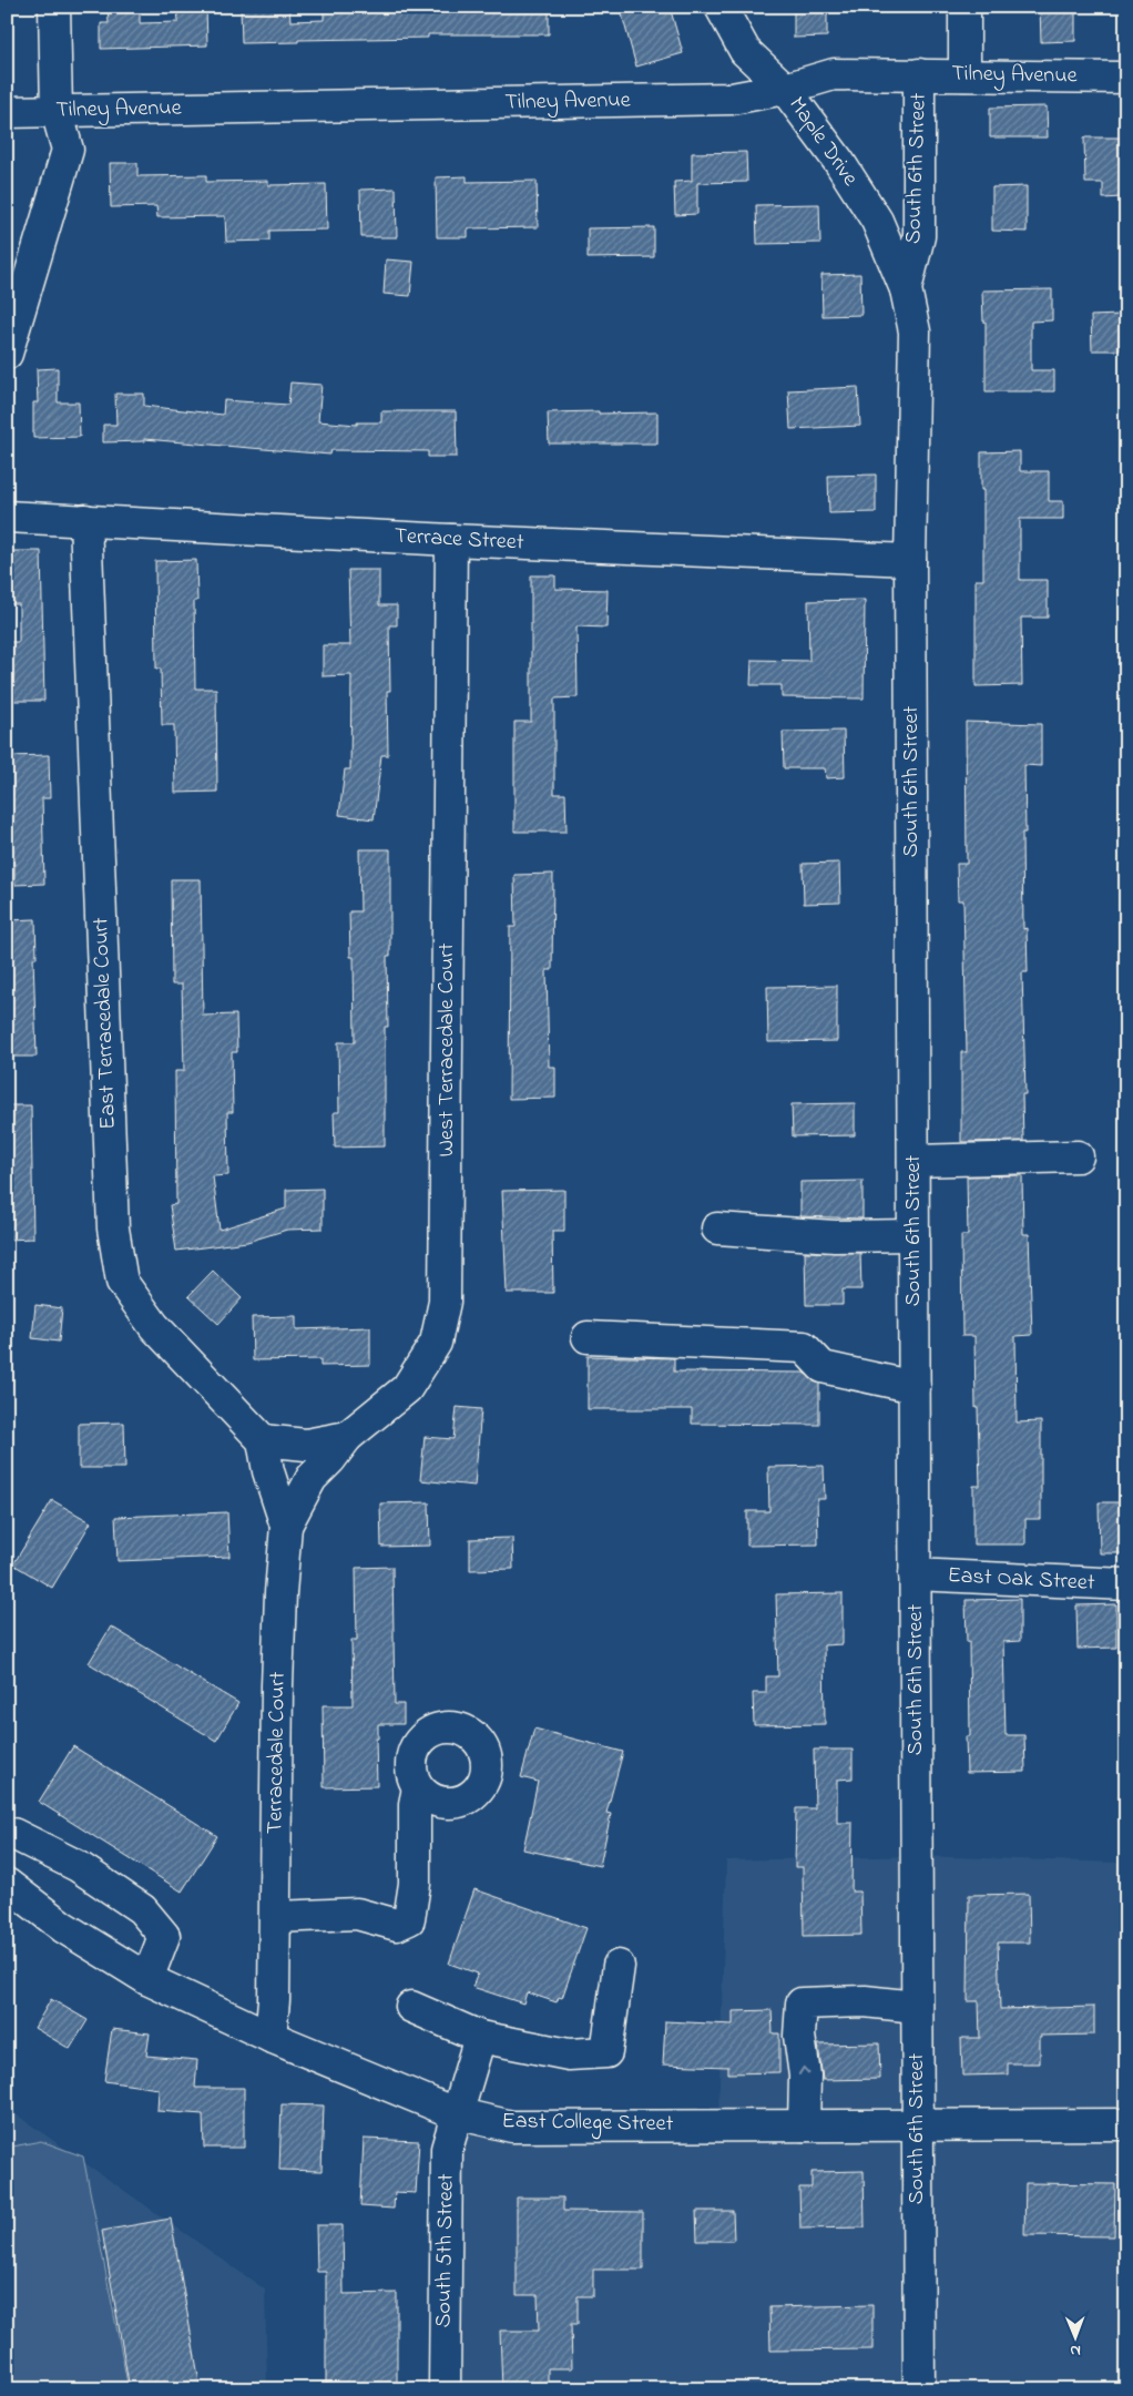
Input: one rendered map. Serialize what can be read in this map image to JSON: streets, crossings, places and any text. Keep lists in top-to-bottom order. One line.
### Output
{"streets":{"street":["Tilney Avenue","Maple Drive","South 6th Street","Terrace Street","East Terracedale Court","West Terracedale Court","East Oak Street","Terracedale Court","East College Street","South 5th Street"]},"crossings":[["Tilney Avenue","Maple Drive"],["Tilney Avenue","South 6th Street"],["Maple Drive","South 6th Street"],["South 6th Street","Terrace Street"],["South 6th Street","East Oak Street"],["South 6th Street","East College Street"],["Terrace Street","East Terracedale Court"],["Terrace Street","West Terracedale Court"],["East Terracedale Court","West Terracedale Court"],["East Terracedale Court","Terracedale Court"],["West Terracedale Court","Terracedale Court"],["Terracedale Court","East College Street"],["East College Street","South 5th Street"]],"north":"bottom"}
